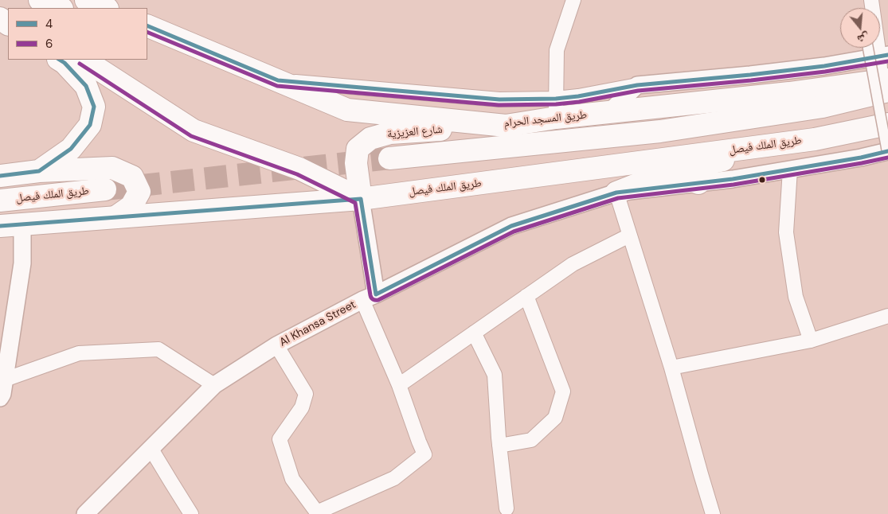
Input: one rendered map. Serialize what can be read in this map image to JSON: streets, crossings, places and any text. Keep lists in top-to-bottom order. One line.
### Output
{"streets":{"main road":["طريق المسجد الحرام","شارع العزيزية","طريق الملك فيصل"],"street":["Al Khansa Street"]},"crossings":[["طريق المسجد الحرام","شارع العزيزية"],["شارع العزيزية","طريق الملك فيصل"]],"lines":["transit line 4","transit line 6"],"legend":["4","6"],"north":"bottom"}
